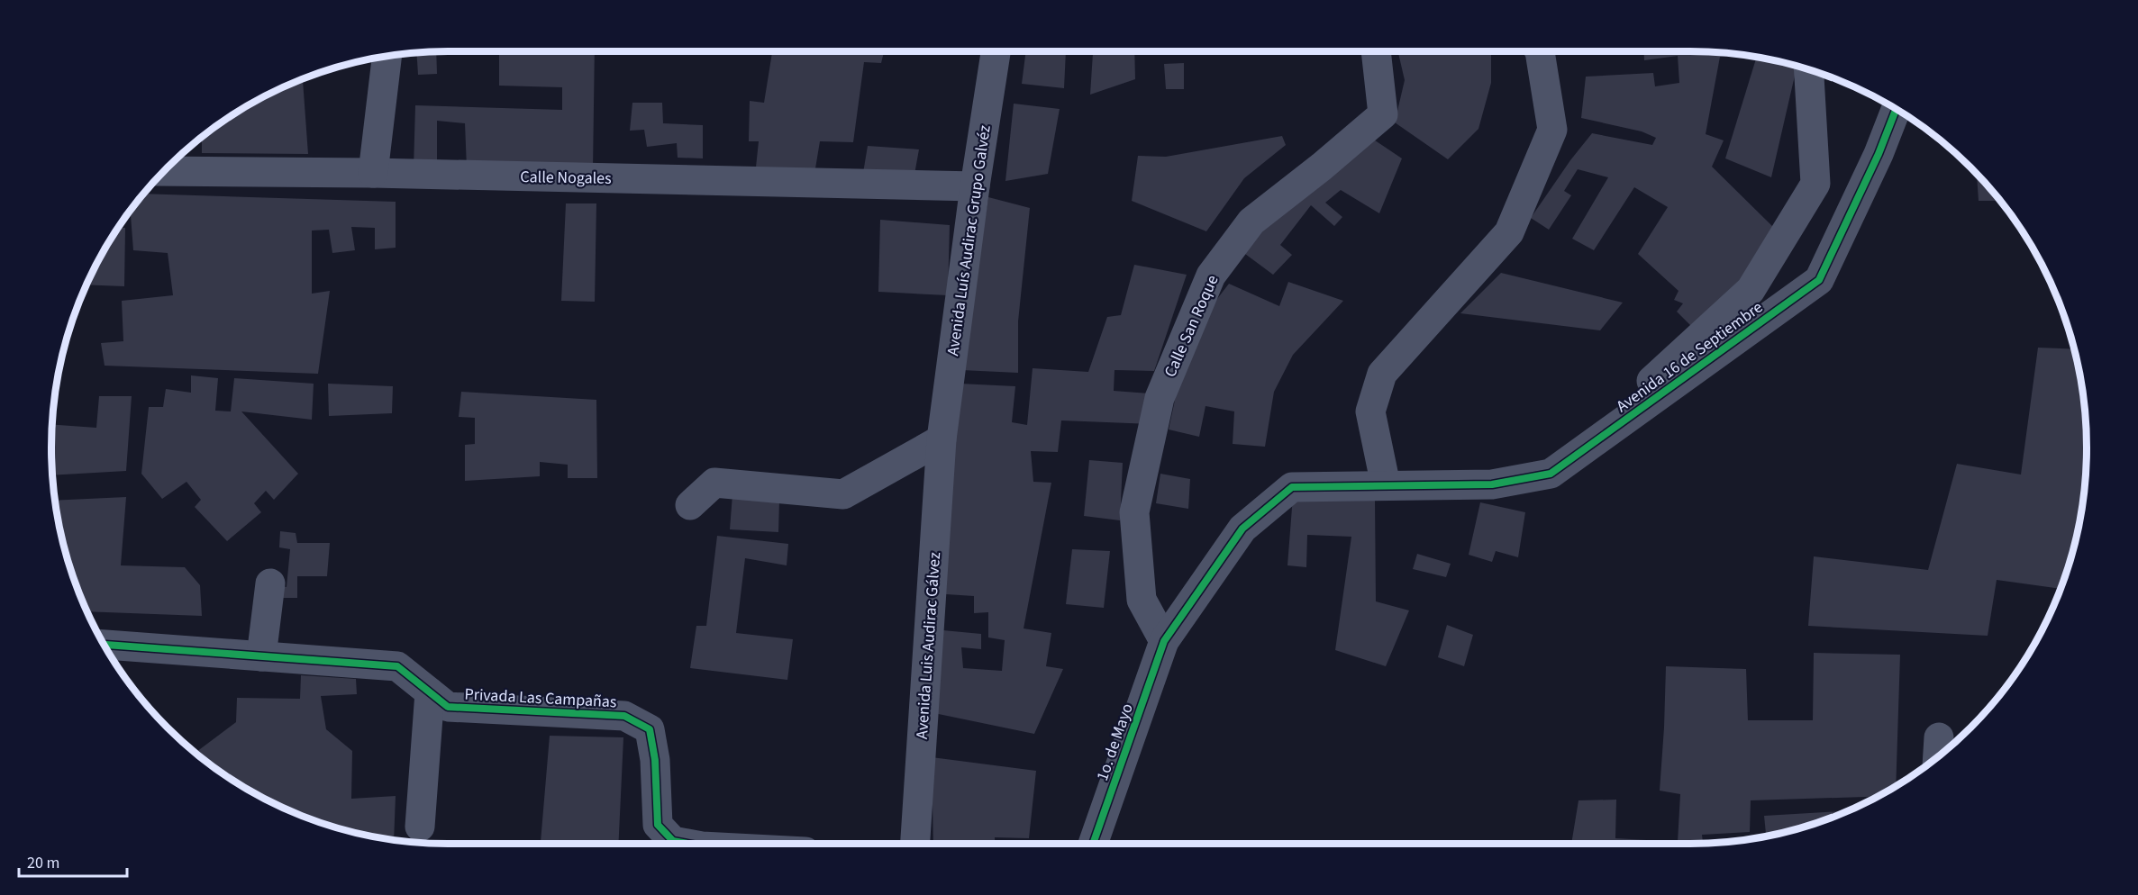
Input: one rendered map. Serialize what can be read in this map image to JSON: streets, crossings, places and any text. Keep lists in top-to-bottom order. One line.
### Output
{"streets":{"street":["Calle Nogales","Avenida Luís Audirac Grupo Galvéz","Calle San Roque","Avenida 16 de Septiembre","Avenida Luis Audirac Gálvez","Privada Las Campañas","1o. de Mayo"]},"crossings":[["Calle Nogales","Avenida Luís Audirac Grupo Galvéz"],["Avenida Luís Audirac Grupo Galvéz","Avenida Luis Audirac Gálvez"],["Calle San Roque","1o. de Mayo"],["Avenida 16 de Septiembre","1o. de Mayo"]],"scale_bar":"20 m"}
